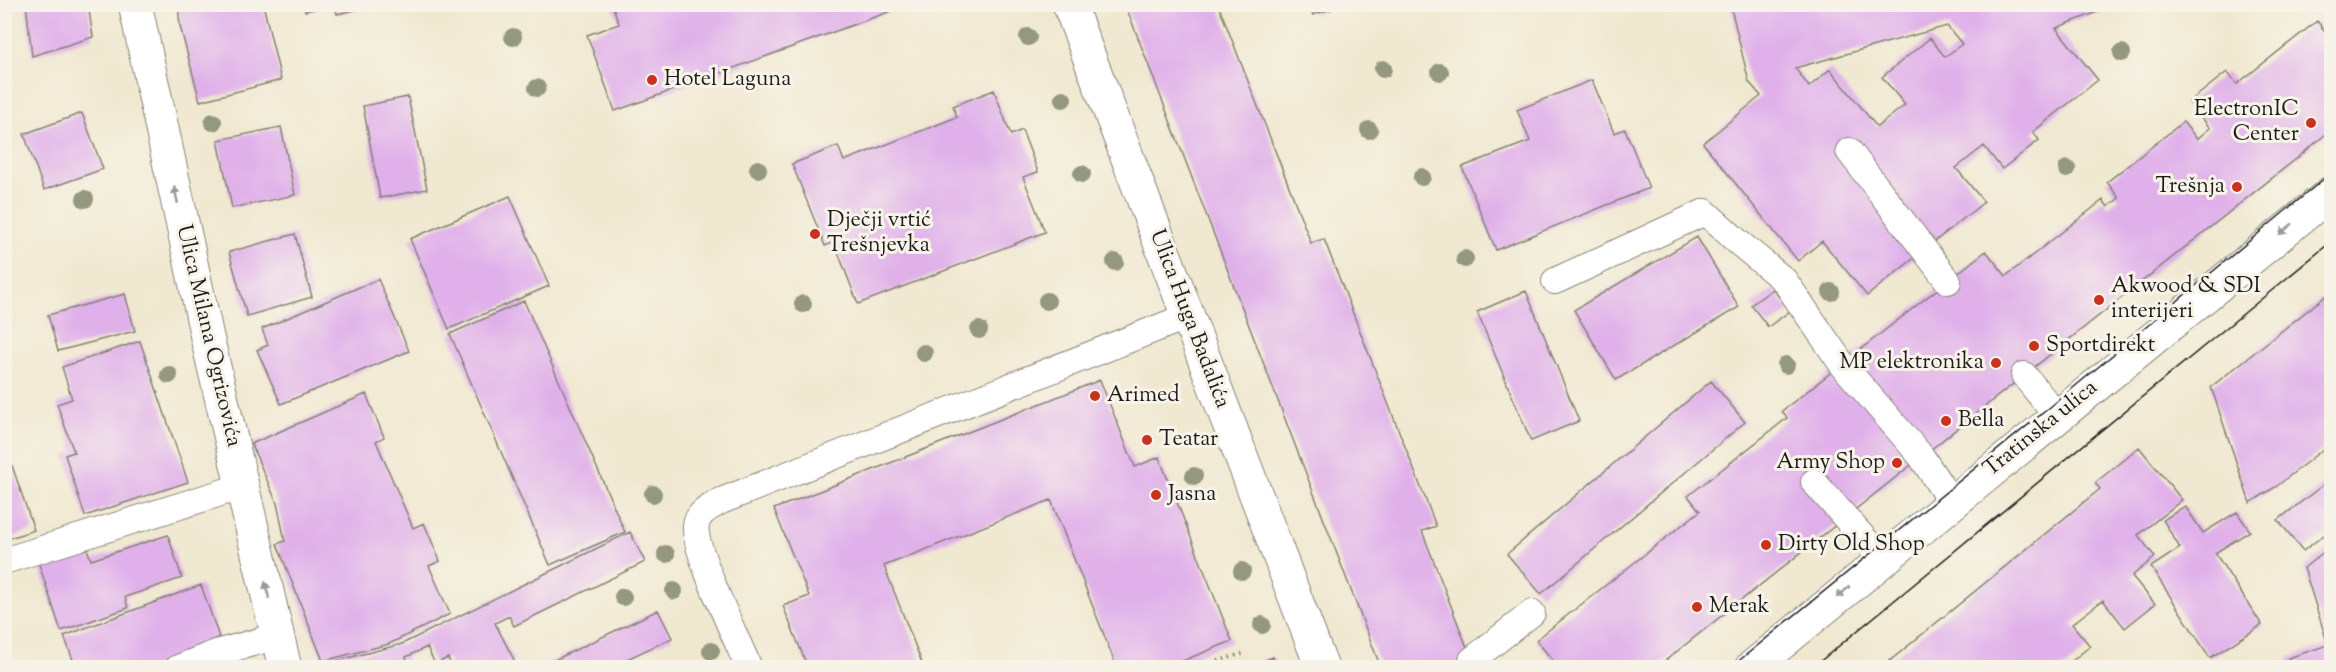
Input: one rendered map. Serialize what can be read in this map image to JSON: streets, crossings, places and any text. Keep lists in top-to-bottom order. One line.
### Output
{"streets":{"street":["Ulica Huga Badalića","Ulica Milana Ogrizovića","Tratinska ulica"]},"one_way":["Ulica Milana Ogrizovića","Tratinska ulica"],"places":["Hotel Laguna","ElectronIC Center","Trešnja","Dječji vrtić Trešnjevka","Akwood & SDI interijeri","Sportdirekt","MP elektronika","Arimed","Bella","Teatar","Army Shop","Jasna","Dirty Old Shop","Merak"]}
